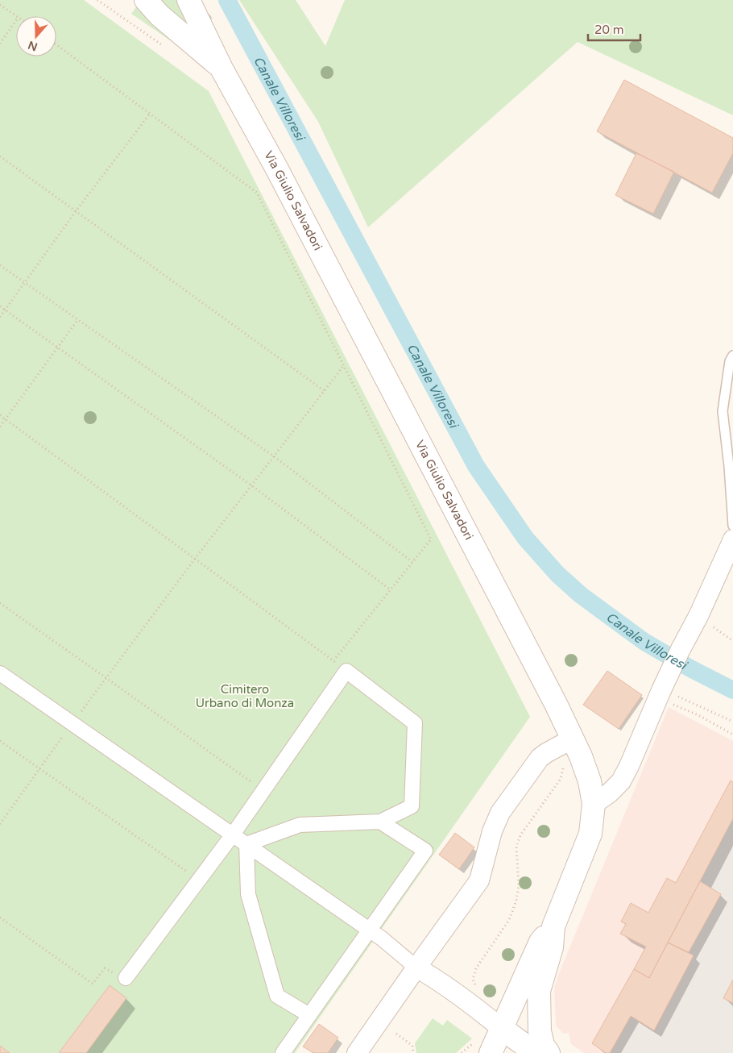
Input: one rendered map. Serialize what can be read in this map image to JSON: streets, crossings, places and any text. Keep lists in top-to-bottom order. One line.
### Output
{"streets":{"street":["Via Giulio Salvadori"]},"water":["Canale Villoresi"],"parks":["Cimitero Urbano di Monza"],"scale_bar":"20 m","north":"bottom"}
